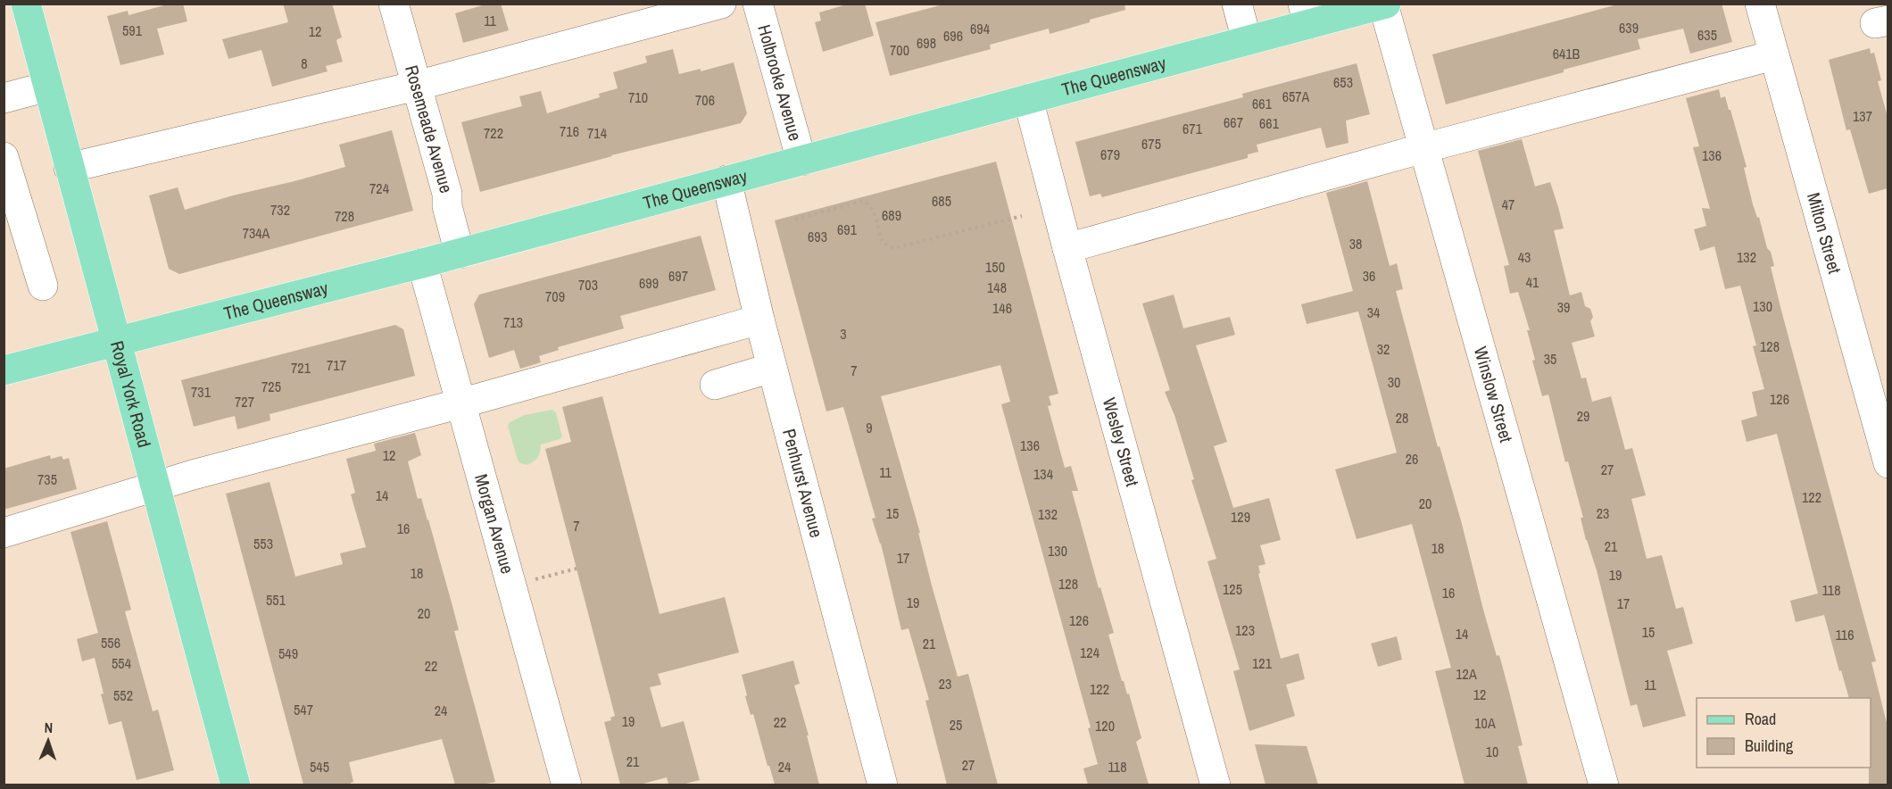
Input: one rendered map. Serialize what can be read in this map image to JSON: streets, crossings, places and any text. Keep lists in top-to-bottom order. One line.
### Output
{"streets":{"main road":["The Queensway","Royal York Road"],"street":["Holbrooke Avenue","Rosemeade Avenue","Milton Street","Winslow Street","Wesley Street","Penhurst Avenue","Morgan Avenue"]},"crossings":[["The Queensway","Holbrooke Avenue"],["The Queensway","Rosemeade Avenue"],["The Queensway","Royal York Road"],["The Queensway","Winslow Street"],["The Queensway","Wesley Street"],["The Queensway","Penhurst Avenue"],["The Queensway","Morgan Avenue"]],"house_numbers":["11","639","694","591","12","635","696","698","700","641B","8","653","657A","710","706","661","137","667","661","671","716","722","714","675","679","136","724","685","47","732","689","728","691","734A","693","38","43","132","150","697","36","41","699","703","148","709","130","39","146","34","713","3","128","32","35","717","721","7","30","725","731","126","727","29","28","9","136","12","26","27","11","134","735","14","122","20","15","23","132","129","7","16","553","21","18","130","17","18","19","128","125","118","16","551","19","17","20","126","123","15","14","116","556","21","124","549","554","121","22","12A","23","11","122","12","552","547","24","19","22","10A","25","120","10","21","27","545","24","118"],"legend":["Road","Building"],"north":"top"}
